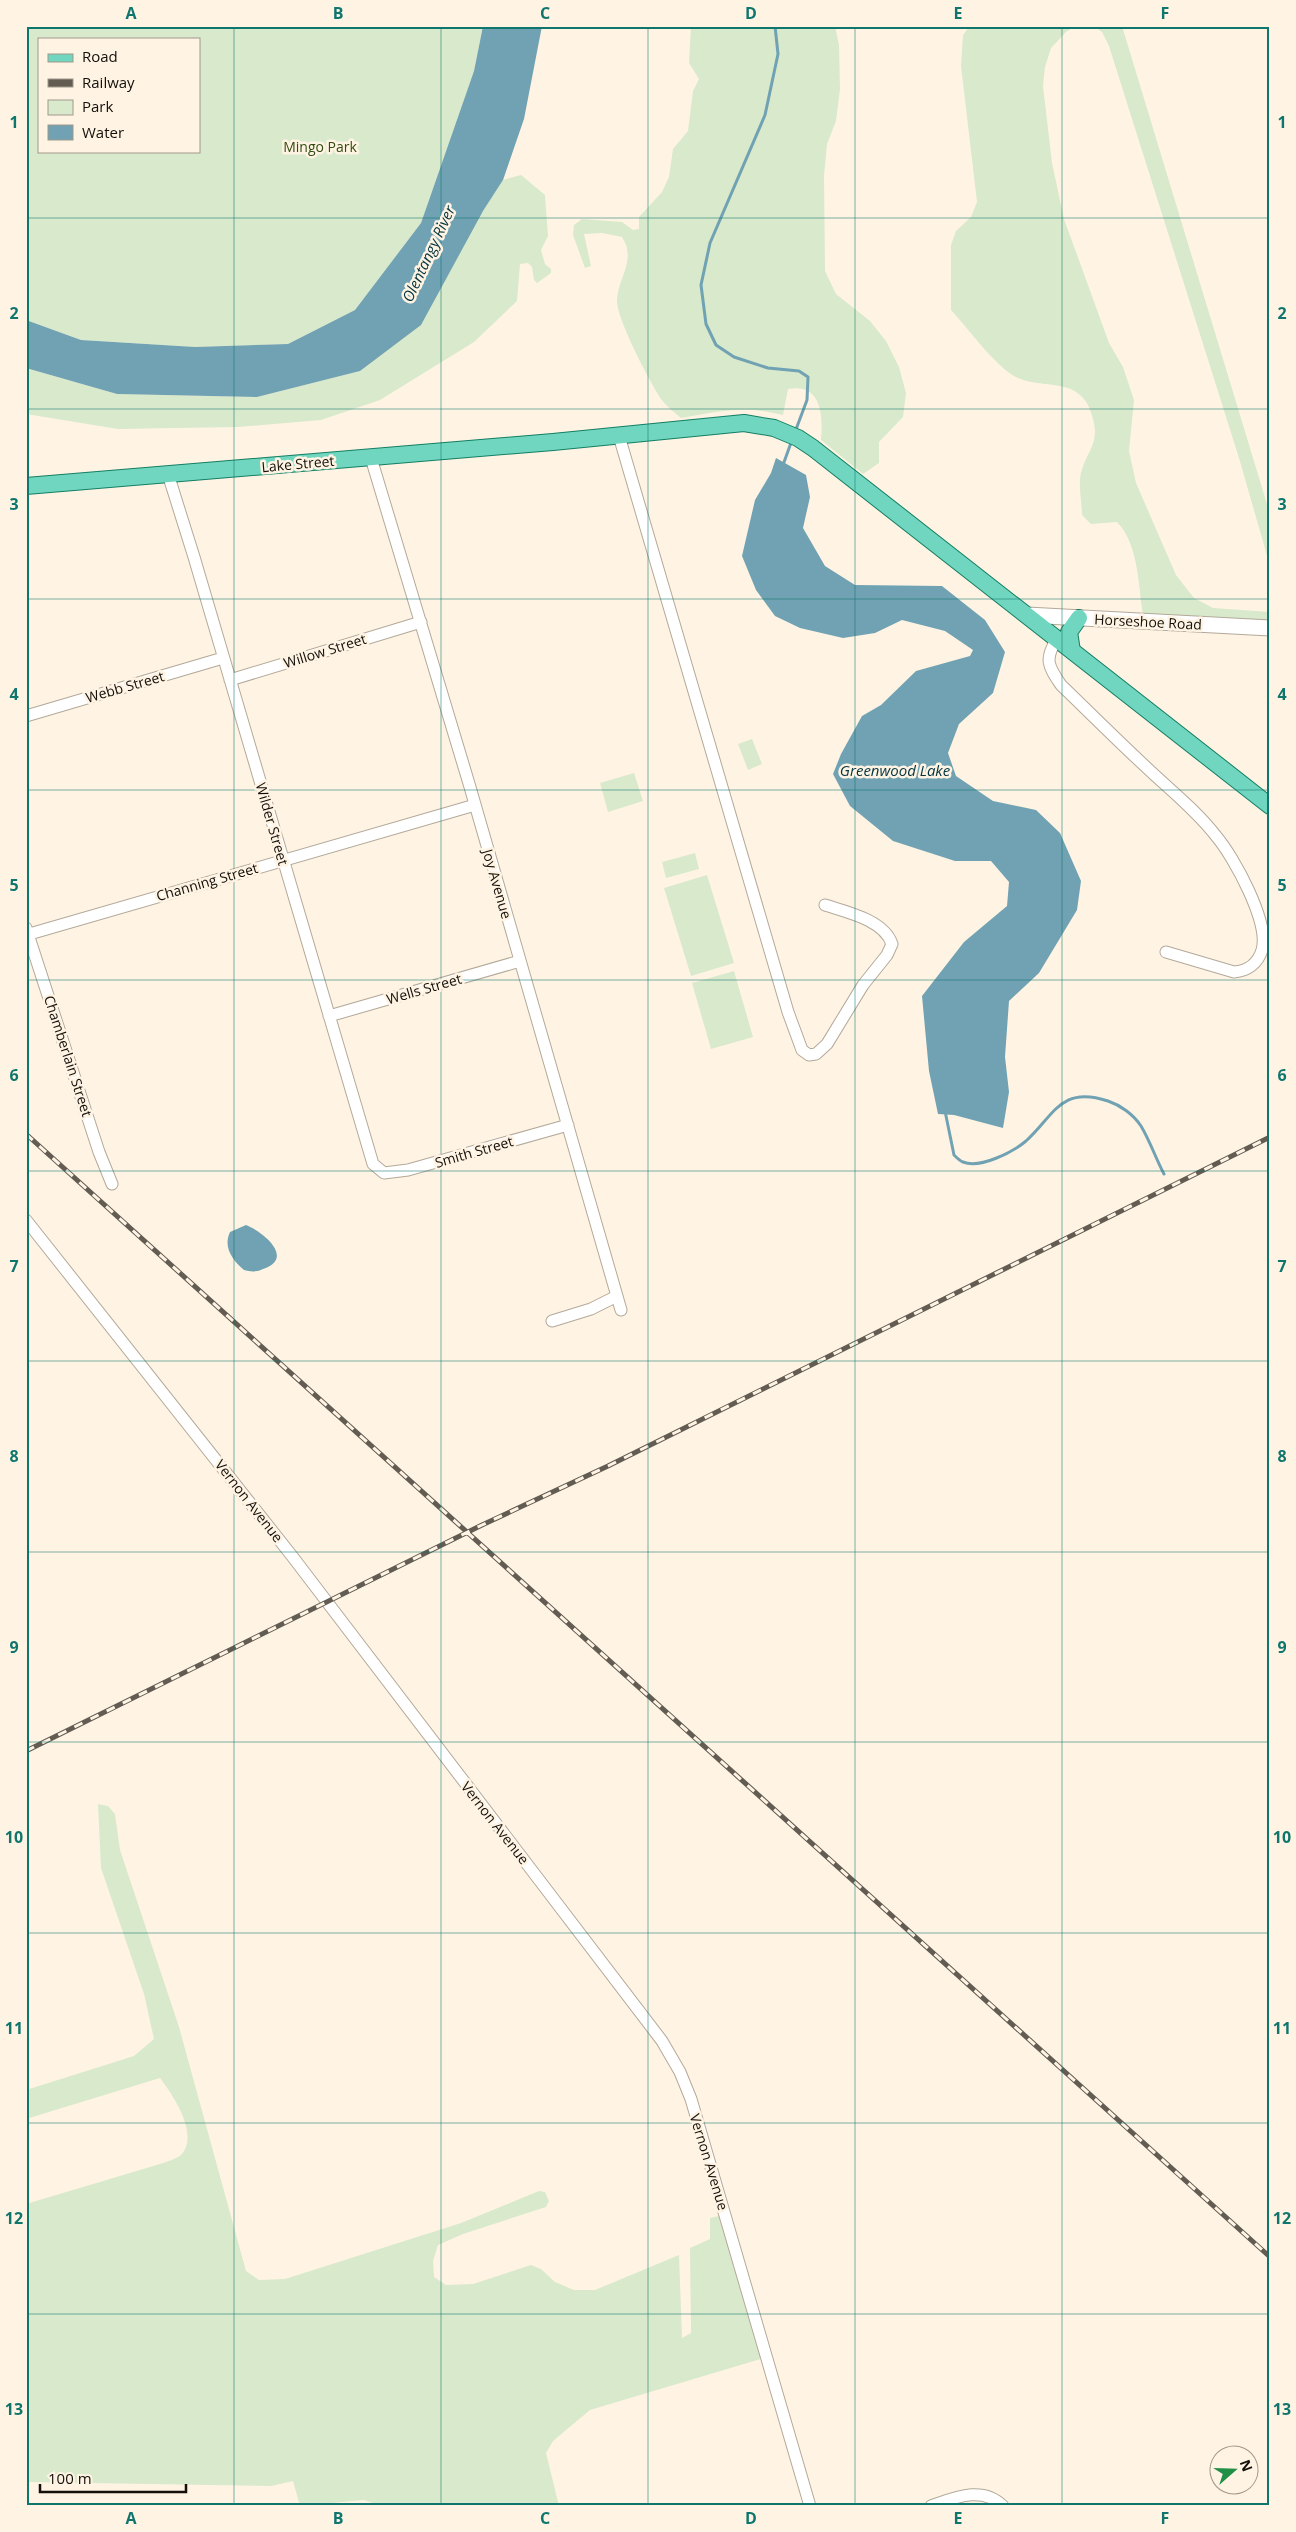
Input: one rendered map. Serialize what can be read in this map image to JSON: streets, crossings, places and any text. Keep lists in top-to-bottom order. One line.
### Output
{"streets":{"main road":["Lake Street"],"street":["Horseshoe Road","Willow Street","Webb Street","Wilder Street","Channing Street","Joy Avenue","Wells Street","Chamberlain Street","Smith Street","Vernon Avenue"]},"crossings":[["Lake Street","Horseshoe Road"],["Lake Street","Wilder Street"],["Lake Street","Joy Avenue"],["Willow Street","Wilder Street"],["Willow Street","Joy Avenue"],["Webb Street","Wilder Street"],["Wilder Street","Channing Street"],["Wilder Street","Wells Street"],["Wilder Street","Smith Street"],["Channing Street","Joy Avenue"],["Channing Street","Chamberlain Street"],["Joy Avenue","Wells Street"],["Joy Avenue","Smith Street"]],"water":["Olentangy River","Greenwood Lake"],"parks":["Mingo Park"],"legend":["Road","Railway","Park","Water"],"scale_bar":"100 m","north":"right","grid":{"columns":["A","B","C","D","E","F"],"rows":["1","2","3","4","5","6","7","8","9","10","11","12","13"]}}
